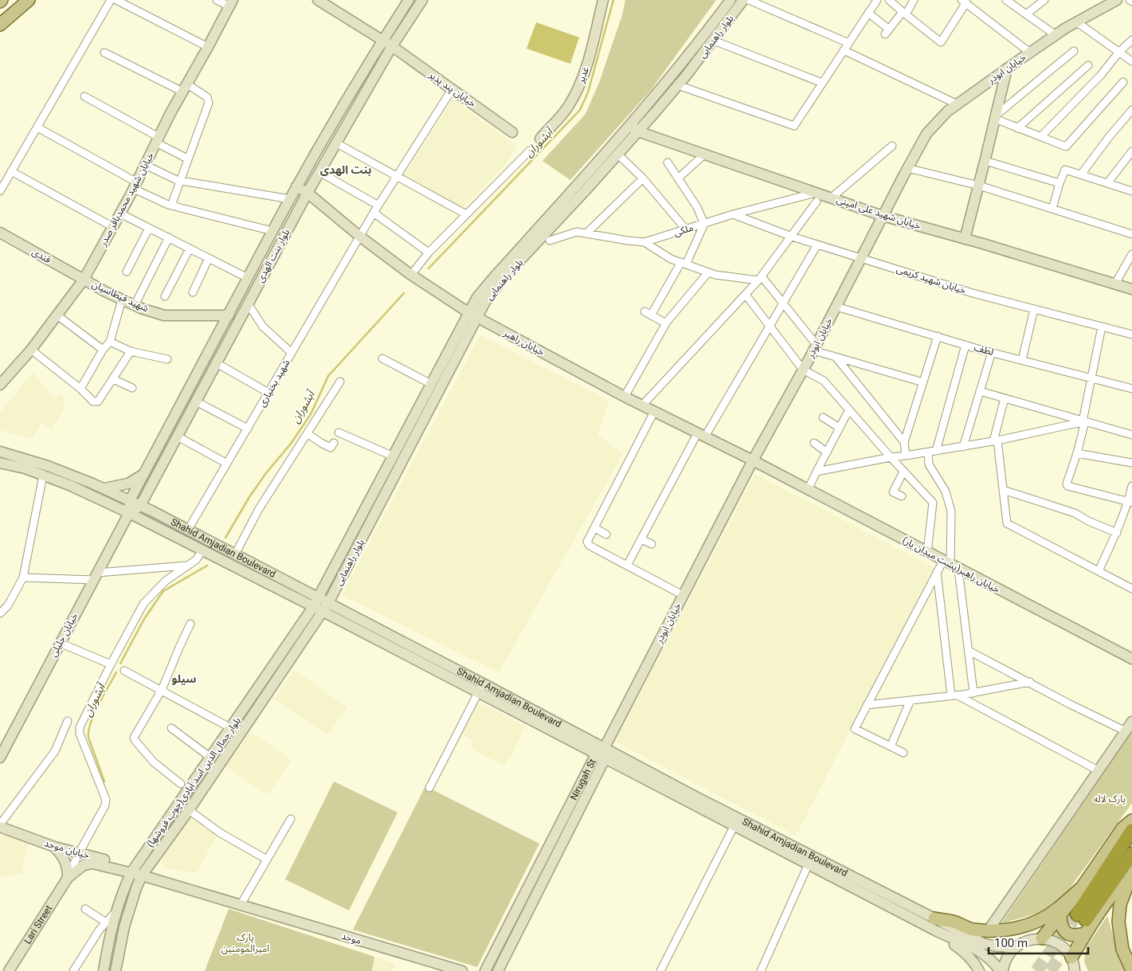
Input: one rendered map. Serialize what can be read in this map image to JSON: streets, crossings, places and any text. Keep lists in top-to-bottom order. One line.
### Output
{"streets":{"main road":["بلوار راهنمایی","خیابان ابوذر","غدیر","خیابان پند پذیر","خیابان شهید محمدباقر صدر","خیابان شهید علی امینی","قندی","بلوار بنت الهدی","شهید قیطاسیان","خیابان راهبر","Shahid Amjadian Boulevard","خیابان راهبر(پشت میدان بار)","خیابان جلیلی","Nirugah St","بلوار جمال الدین اسد آبادی(چوب فروشها)","خیابان موحد","Lari Street","موحد"],"street":["ملکی","خیابان شهید کریمی","لطف","شهید بختیاری"]},"crossings":[["بلوار راهنمایی","خیابان شهید علی امینی"],["بلوار راهنمایی","خیابان راهبر"],["بلوار راهنمایی","Shahid Amjadian Boulevard"],["بلوار راهنمایی","بلوار جمال الدین اسد آبادی(چوب فروشها)"],["خیابان ابوذر","خیابان شهید علی امینی"],["خیابان ابوذر","خیابان شهید کریمی"],["خیابان ابوذر","خیابان راهبر"],["خیابان ابوذر","لطف"],["خیابان ابوذر","Shahid Amjadian Boulevard"],["خیابان ابوذر","Nirugah St"],["خیابان پند پذیر","بلوار بنت الهدی"],["خیابان پند پذیر","شهید بختیاری"],["خیابان شهید محمدباقر صدر","قندی"],["خیابان شهید محمدباقر صدر","شهید قیطاسیان"],["خیابان شهید علی امینی","ملکی"],["ملکی","خیابان شهید کریمی"],["قندی","شهید قیطاسیان"],["بلوار بنت الهدی","شهید قیطاسیان"],["بلوار بنت الهدی","خیابان راهبر"],["بلوار بنت الهدی","Shahid Amjadian Boulevard"],["بلوار بنت الهدی","خیابان جلیلی"],["خیابان راهبر","شهید بختیاری"],["خیابان راهبر","خیابان راهبر(پشت میدان بار)"],["شهید بختیاری","Shahid Amjadian Boulevard"],["Shahid Amjadian Boulevard","خیابان جلیلی"],["Shahid Amjadian Boulevard","Nirugah St"],["Shahid Amjadian Boulevard","بلوار جمال الدین اسد آبادی(چوب فروشها)"],["بلوار جمال الدین اسد آبادی(چوب فروشها)","خیابان موحد"],["بلوار جمال الدین اسد آبادی(چوب فروشها)","موحد"],["خیابان موحد","Lari Street"],["خیابان موحد","موحد"]],"districts":["بنت الهدی","سیلو"],"water":["آبشوران"],"parks":["پارک لاله","پارک امیرالمومنین"],"scale_bar":"100 m"}
